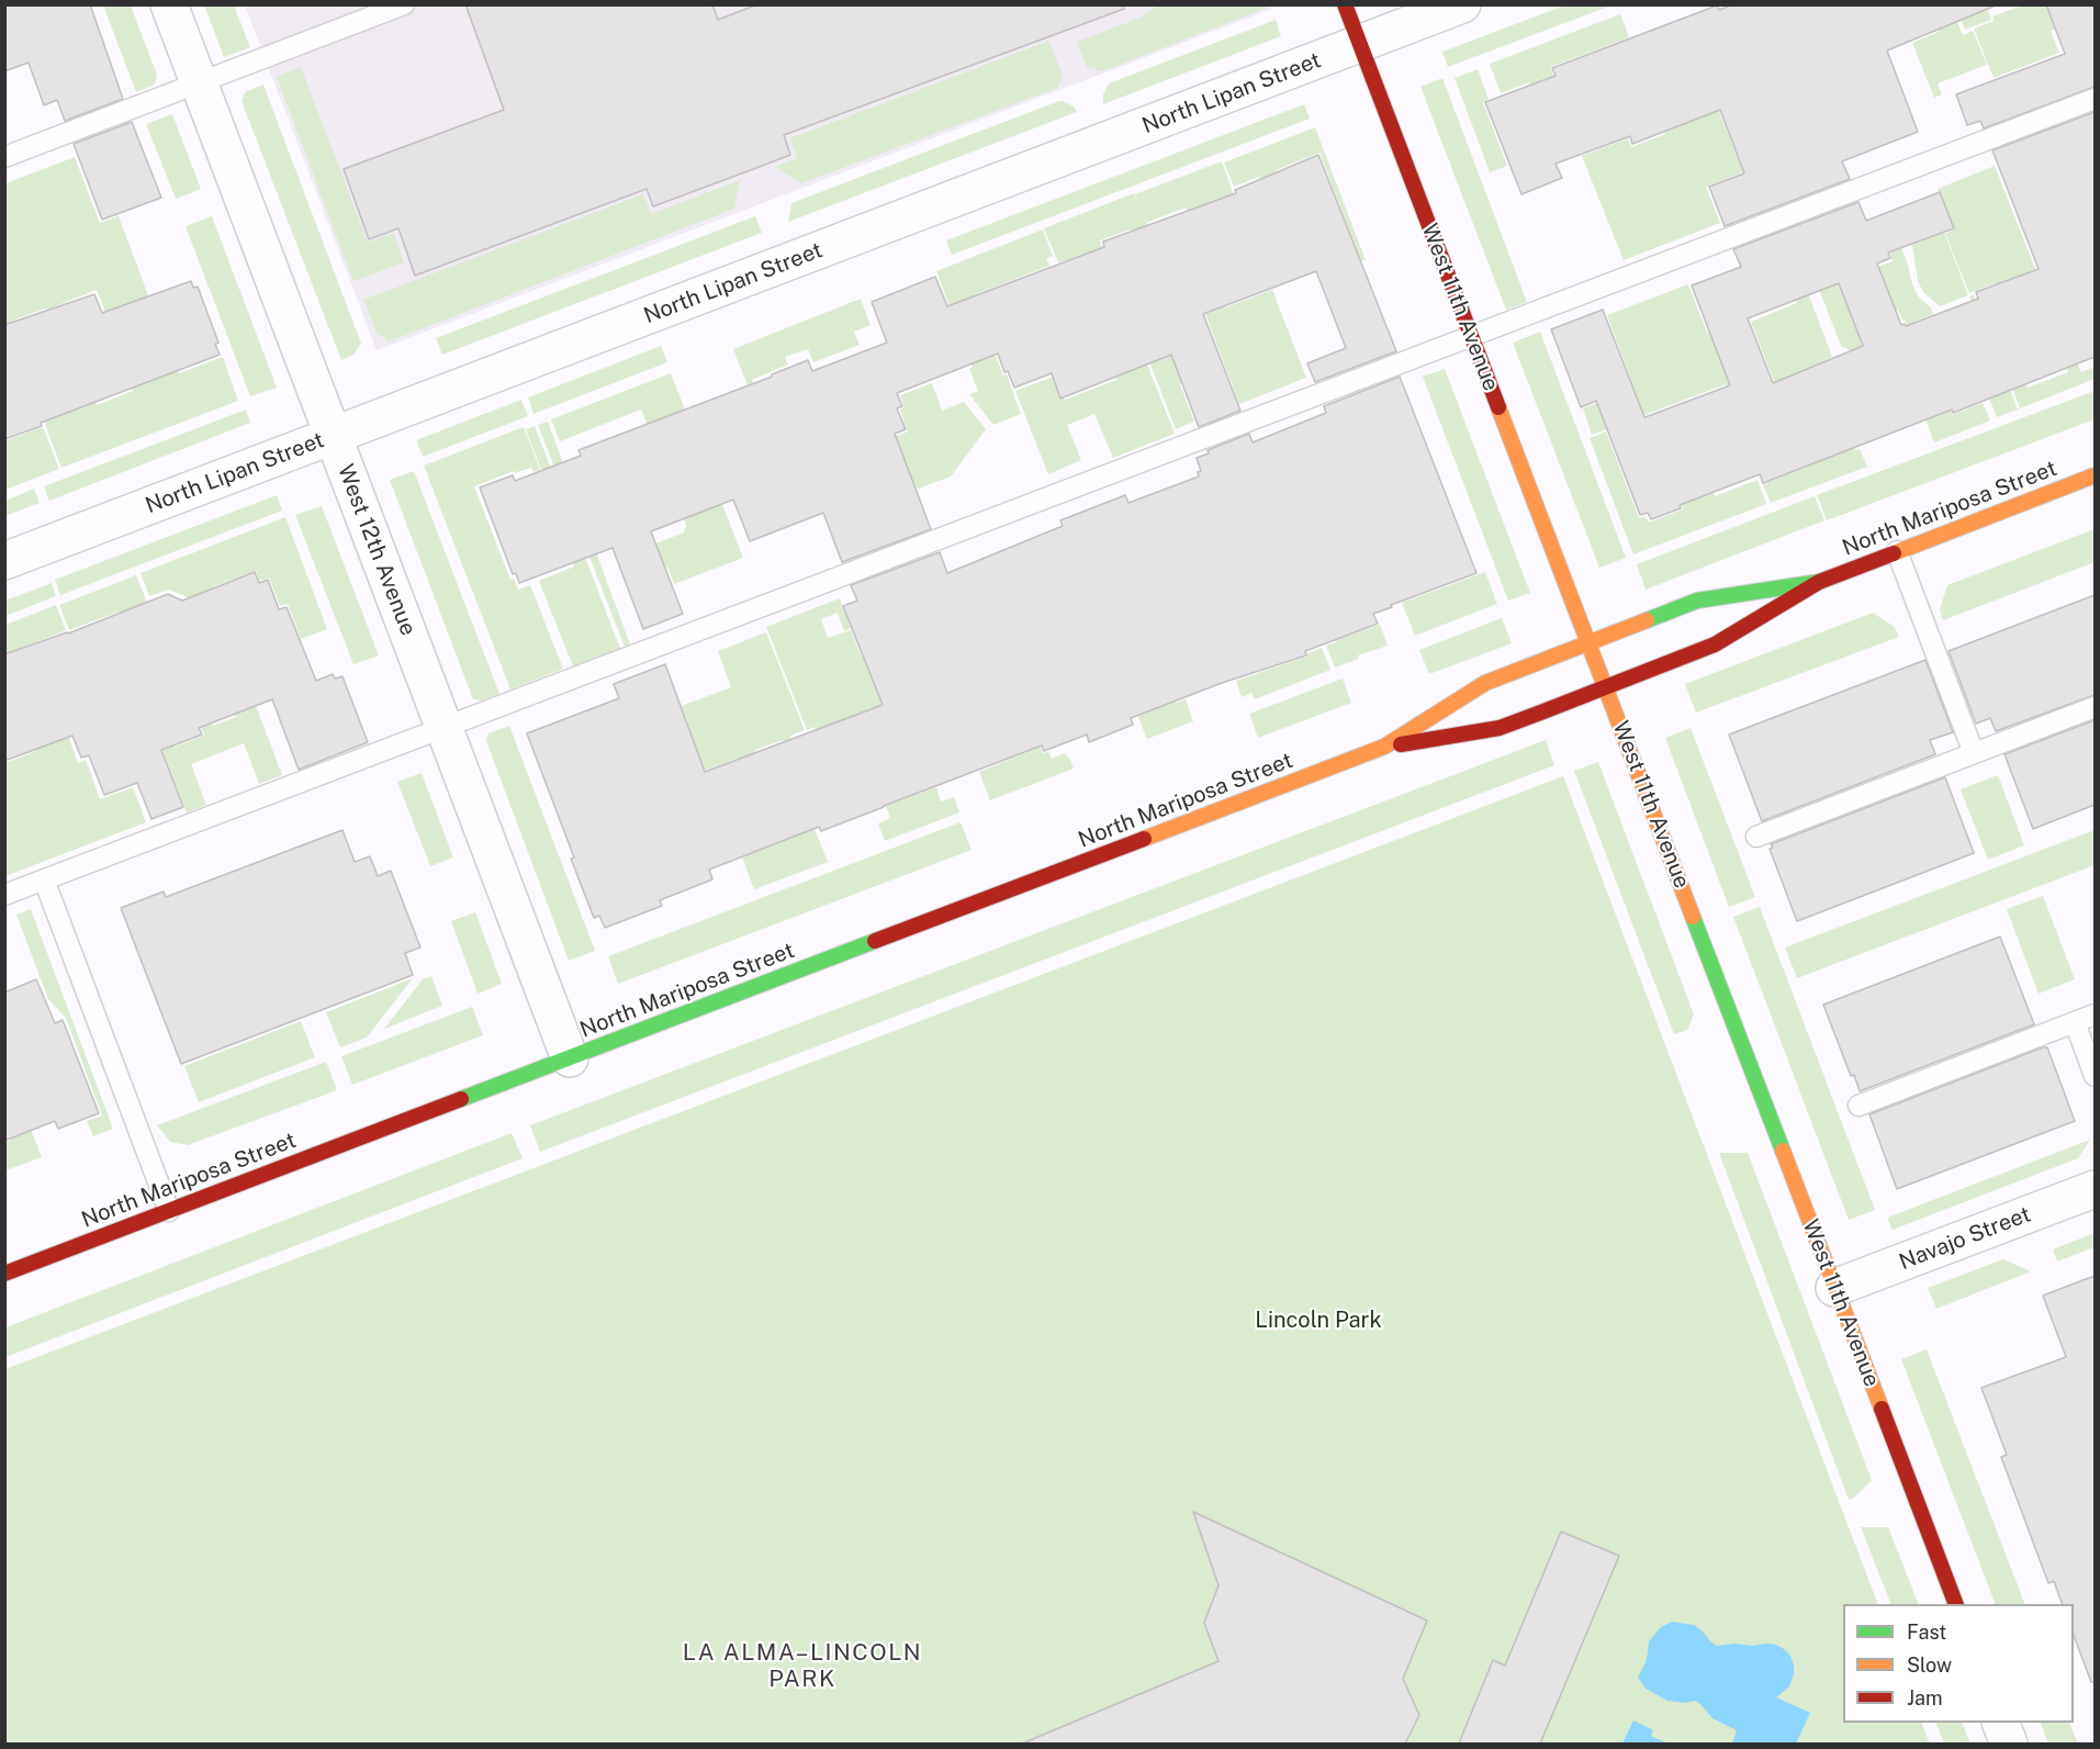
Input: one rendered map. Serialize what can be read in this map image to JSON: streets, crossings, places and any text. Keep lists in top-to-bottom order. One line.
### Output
{"streets":{"street":["North Lipan Street","West 11th Avenue","North Mariposa Street","West 12th Avenue","Navajo Street"]},"crossings":[["North Lipan Street","West 11th Avenue"],["North Lipan Street","West 12th Avenue"],["West 11th Avenue","North Mariposa Street"],["West 11th Avenue","Navajo Street"],["North Mariposa Street","West 12th Avenue"]],"districts":["LA ALMA–LINCOLN PARK"],"parks":["Lincoln Park"],"legend":["Fast","Slow","Jam"]}
